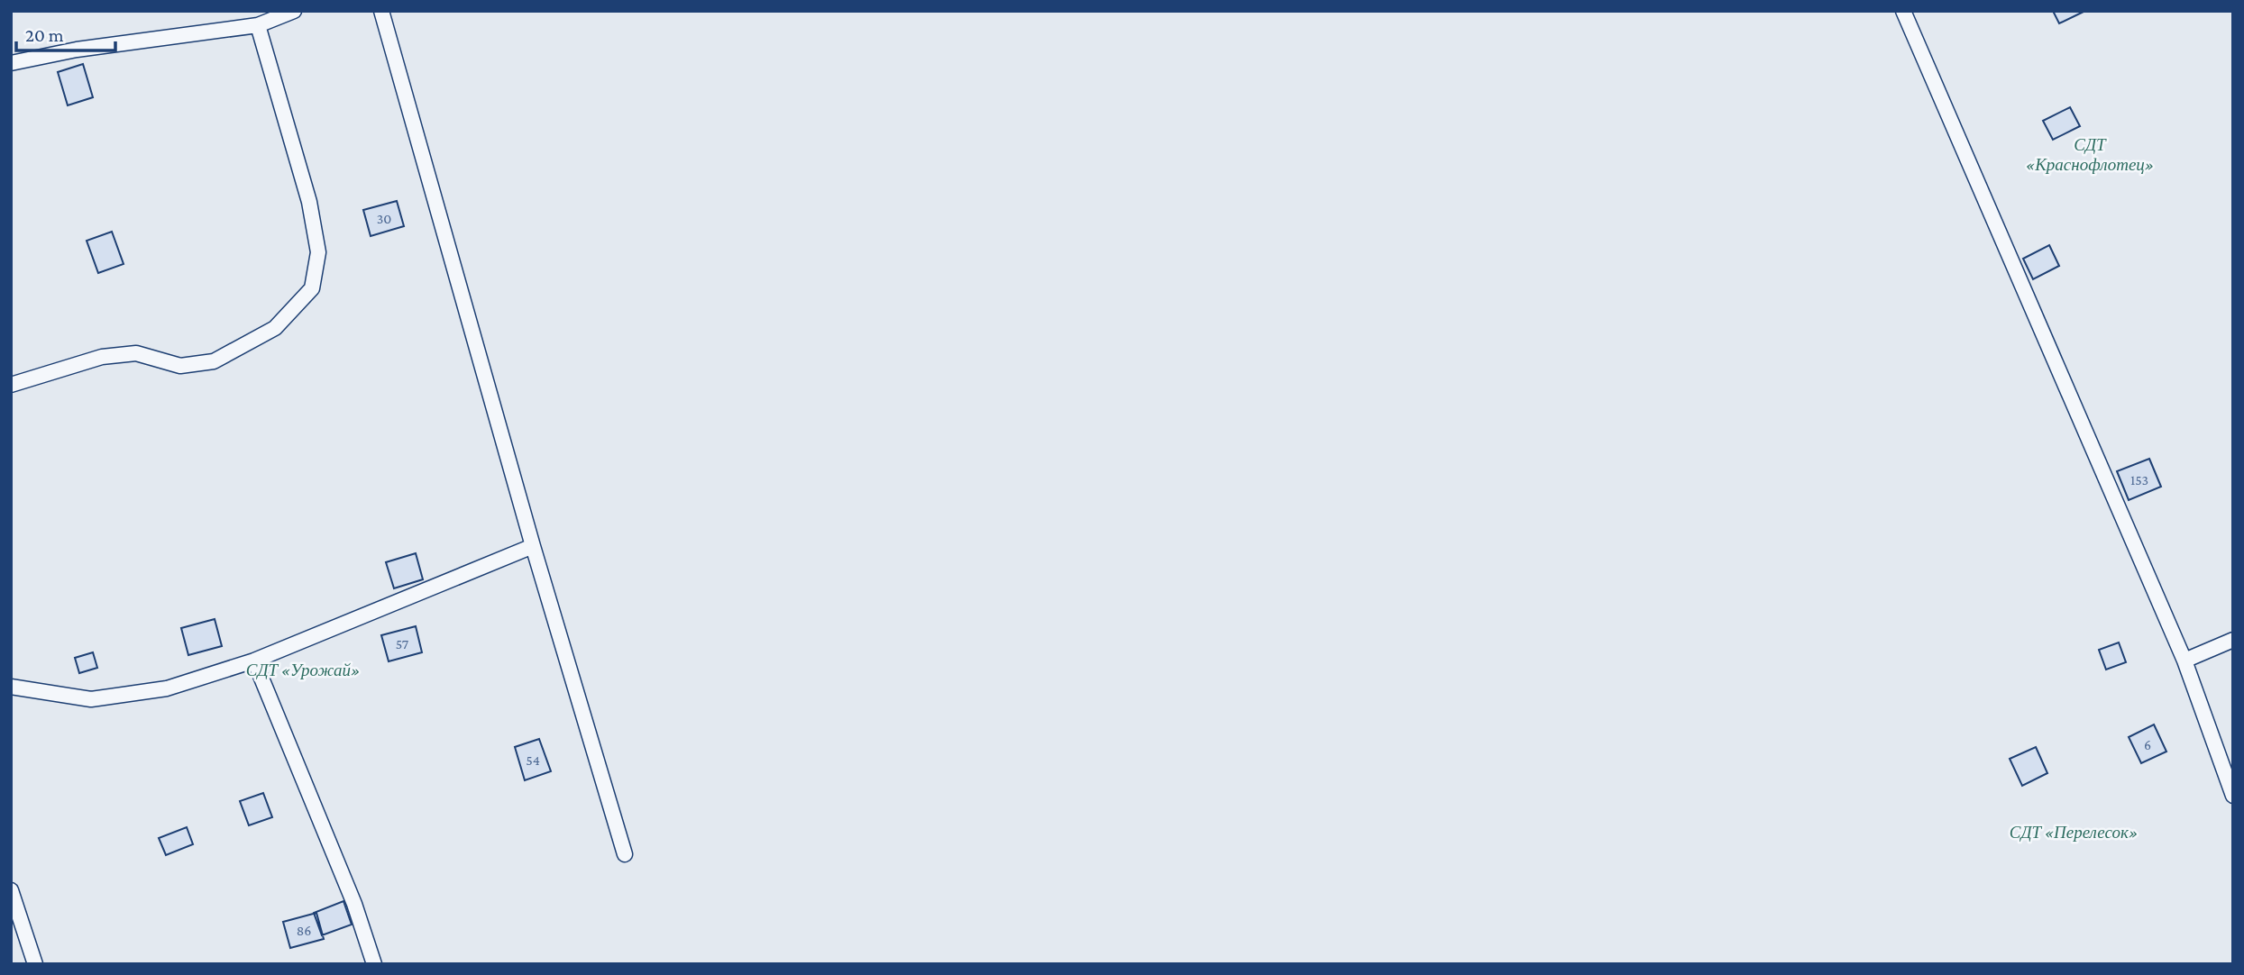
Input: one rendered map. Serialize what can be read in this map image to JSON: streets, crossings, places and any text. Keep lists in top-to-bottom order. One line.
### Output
{"parks":["СДТ «Краснофлотец»","СДТ «Урожай»","СДТ «Перелесок»"],"house_numbers":["30","153","57","6","54","86"],"scale_bar":"20 m"}
